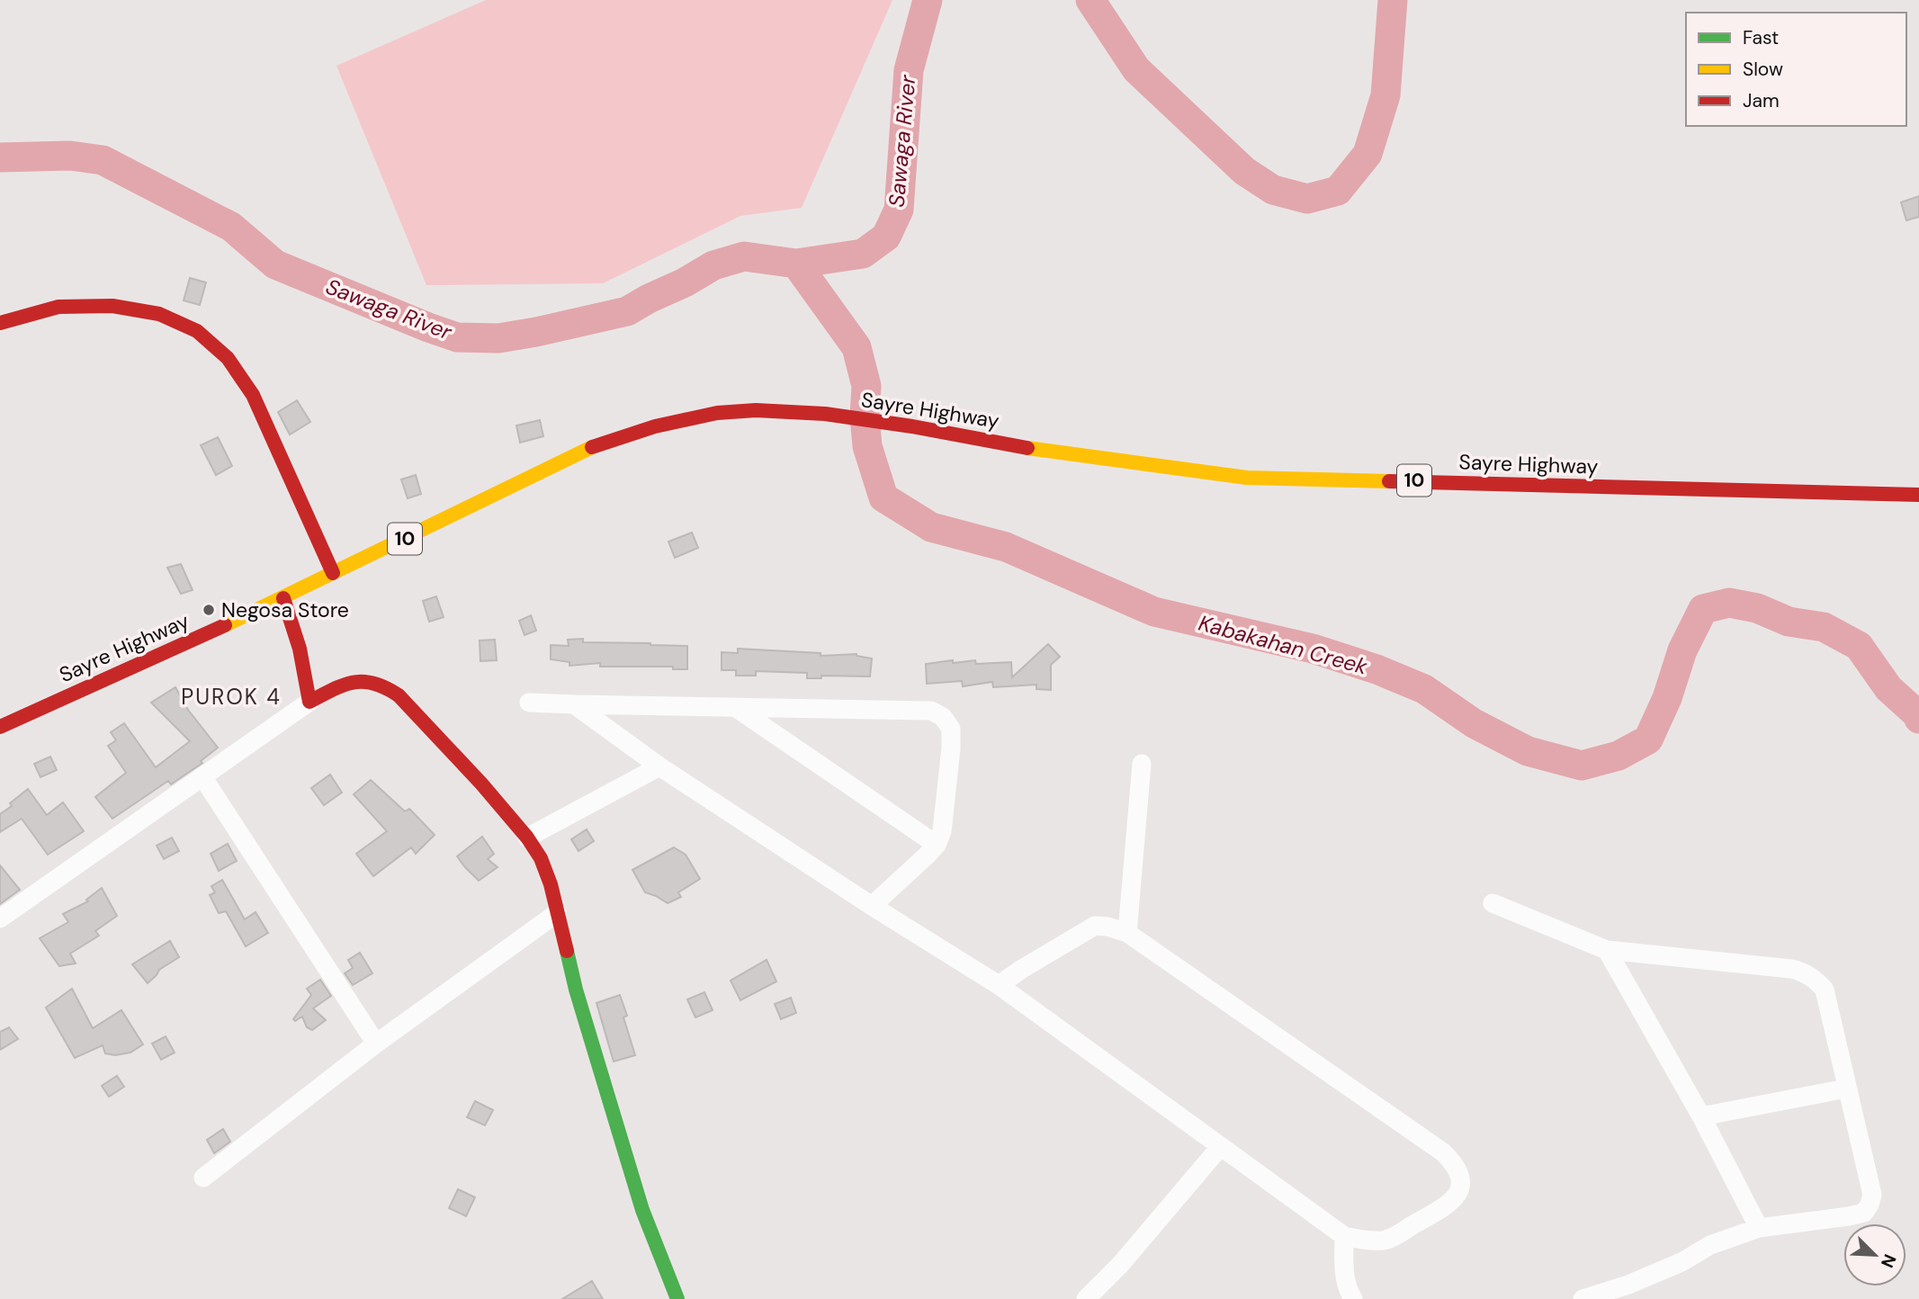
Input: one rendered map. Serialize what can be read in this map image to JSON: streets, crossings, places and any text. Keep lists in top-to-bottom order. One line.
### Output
{"streets":{"main road":["Sayre Highway","10"]},"districts":["PUROK 4"],"water":["Sawaga River","Kabakahan Creek"],"places":["Negosa Store"],"legend":["Fast","Slow","Jam"],"north":"bottom right"}
